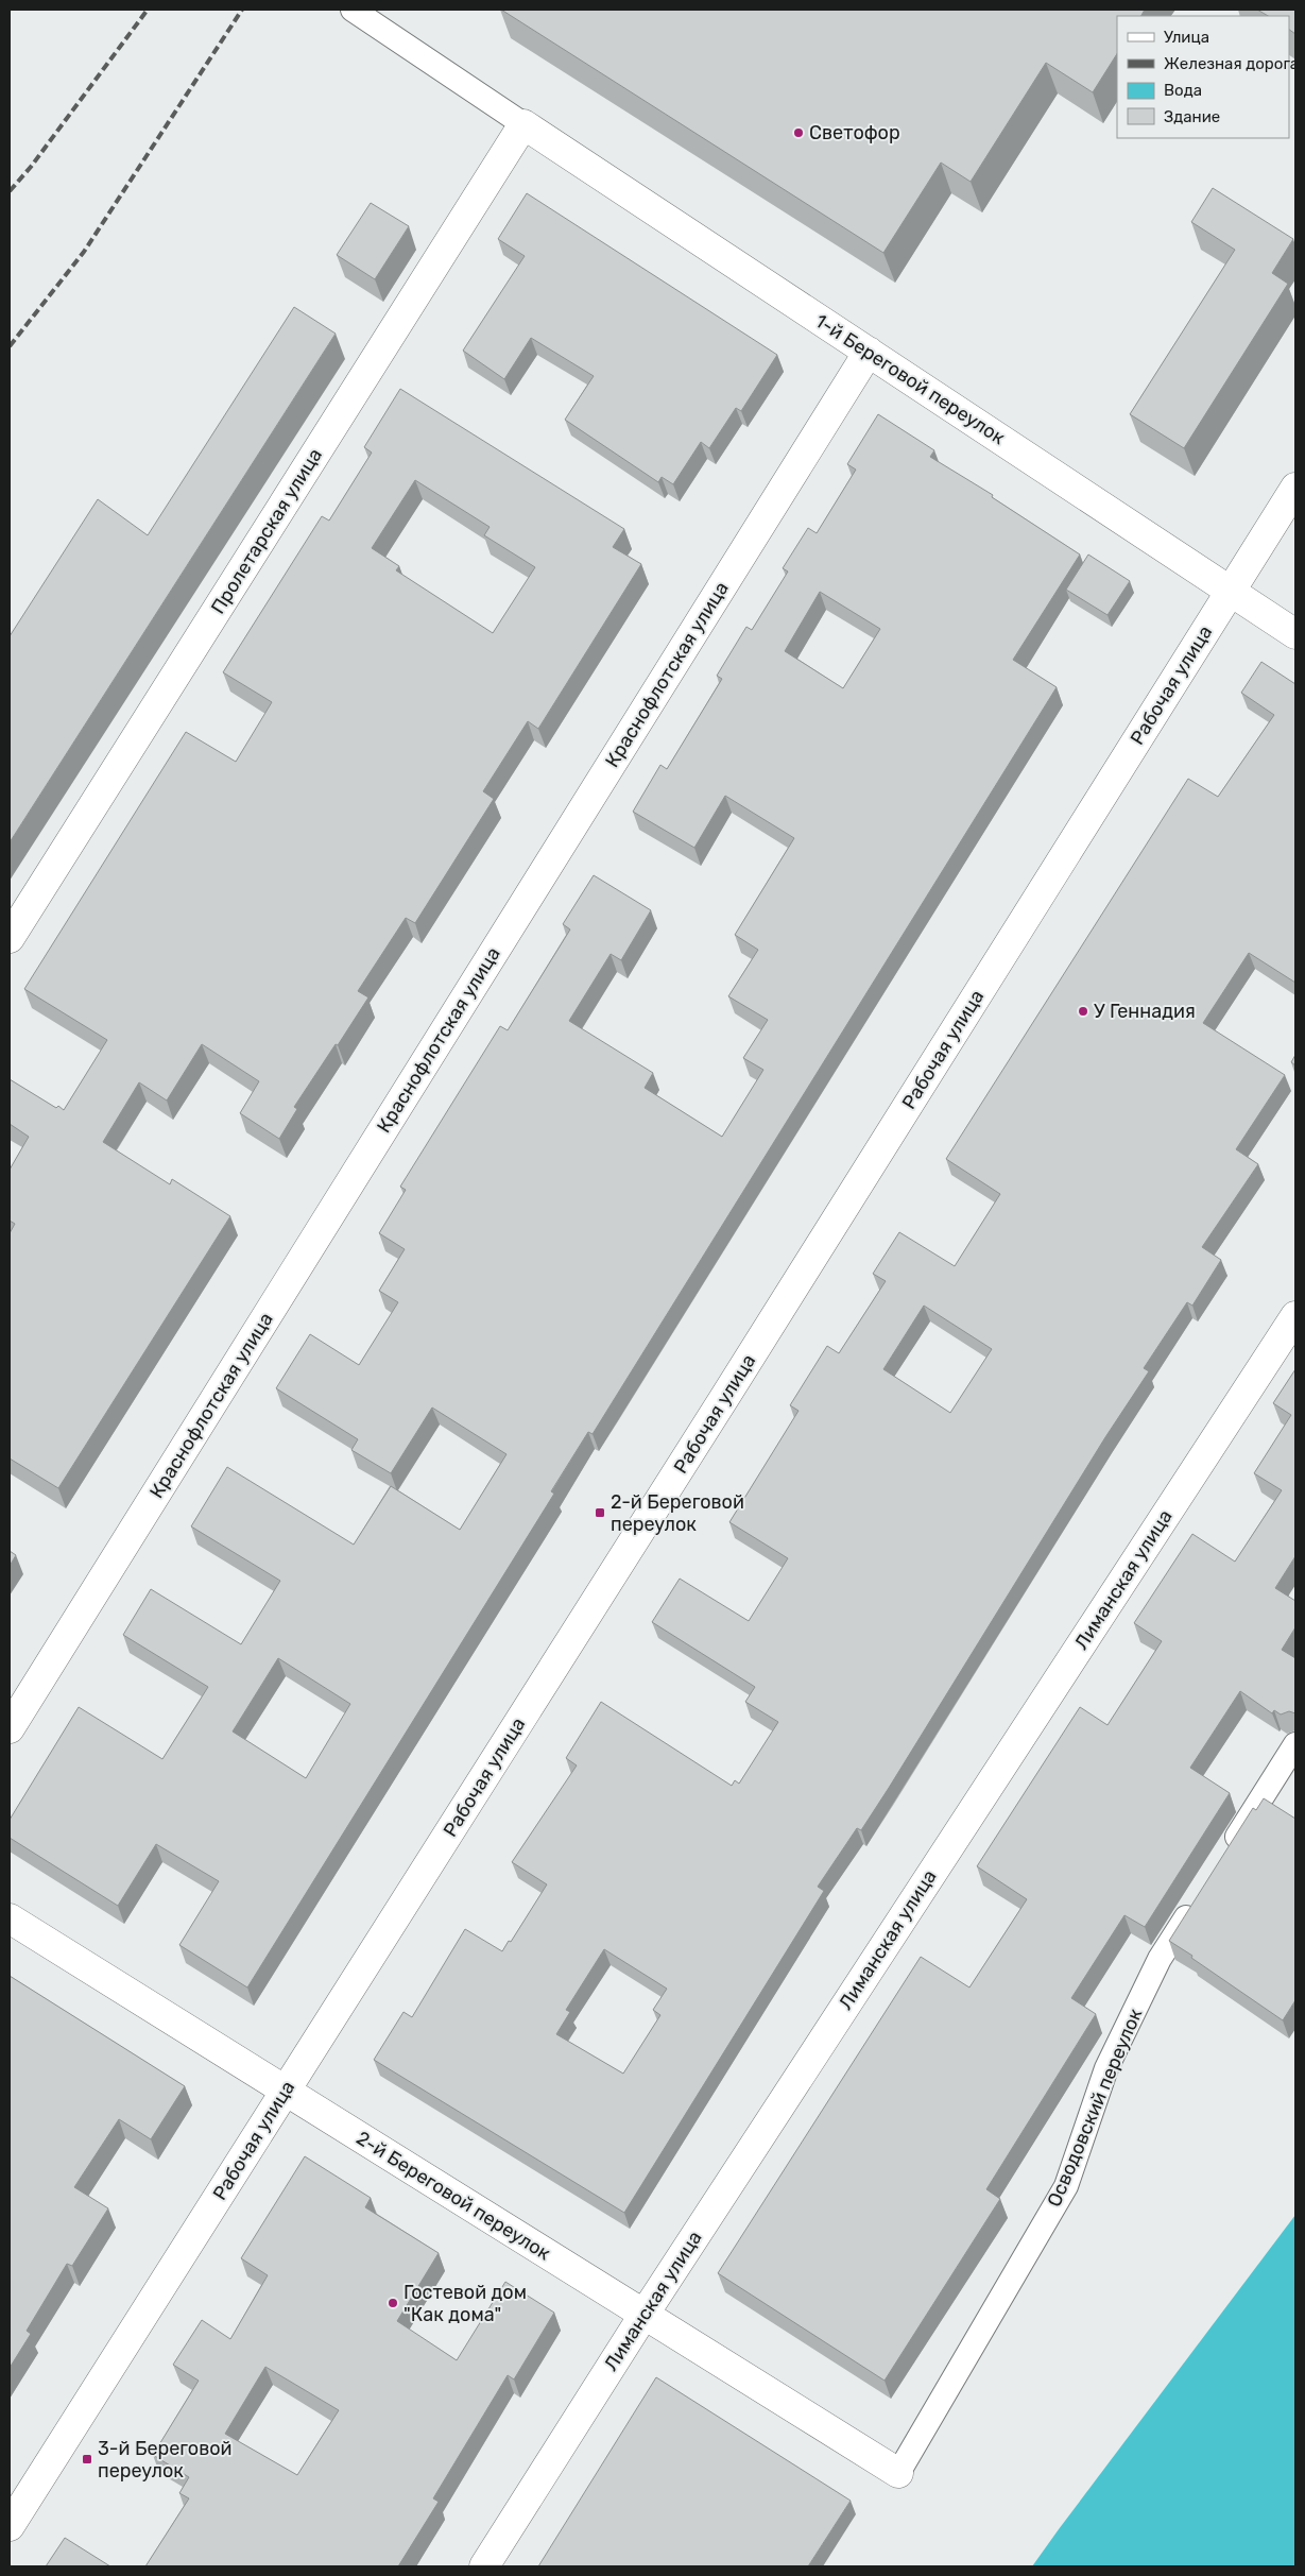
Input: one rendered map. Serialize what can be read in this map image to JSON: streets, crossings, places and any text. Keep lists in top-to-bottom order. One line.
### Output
{"streets":{"street":["1-й Береговой переулок","Пролетарская улица","Краснофлотская улица","Рабочая улица","Лиманская улица","2-й Береговой переулок"],"lane":["Осводовский переулок"]},"crossings":[["1-й Береговой переулок","Пролетарская улица"],["1-й Береговой переулок","Краснофлотская улица"],["1-й Береговой переулок","Рабочая улица"],["Рабочая улица","2-й Береговой переулок"],["Лиманская улица","2-й Береговой переулок"],["Осводовский переулок","2-й Береговой переулок"]],"places":{"other":["Светофор","У Геннадия","Гостевой дом \"Как дома\""],"transit":["2-й Береговой переулок","3-й Береговой переулок"]},"legend":["Улица","Железная дорога","Вода","Здание"]}
